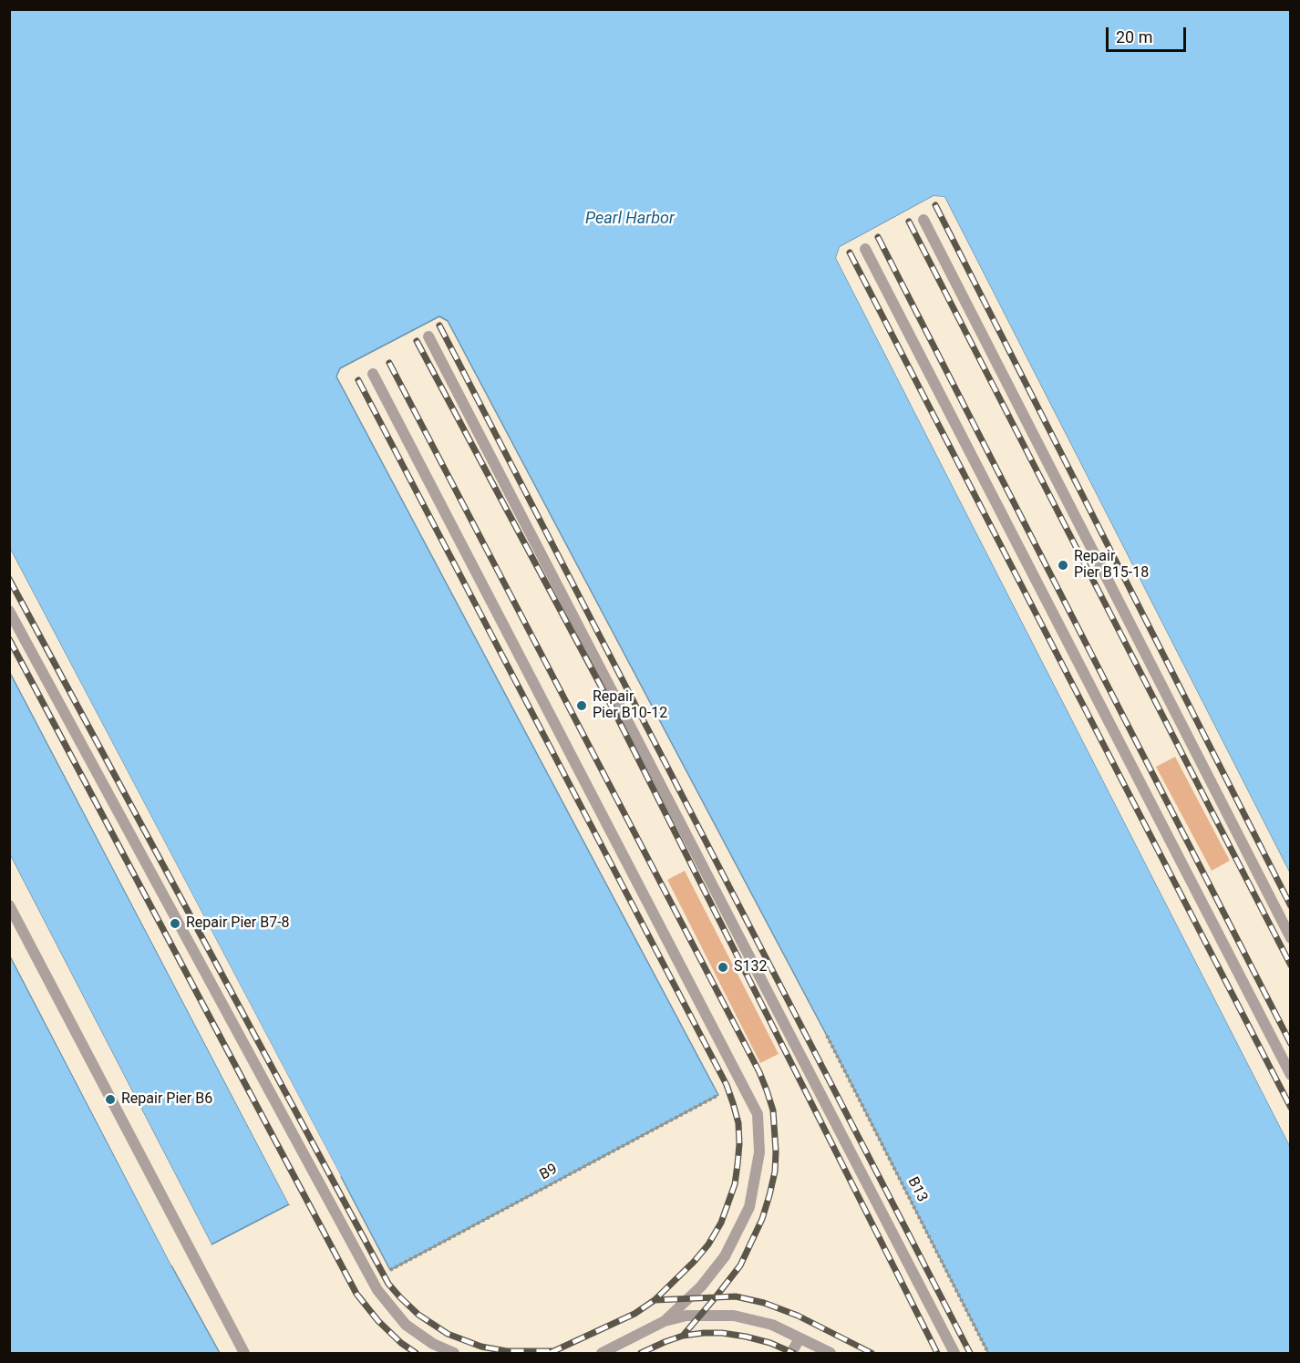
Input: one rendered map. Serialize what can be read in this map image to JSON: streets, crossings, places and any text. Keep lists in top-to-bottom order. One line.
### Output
{"streets":{"path":["B9","B13"]},"water":["Pearl Harbor"],"places":["Repair Pier B15-18","Repair Pier B10-12","Repair Pier B7-8","S132","Repair Pier B6"],"scale_bar":"20 m"}
